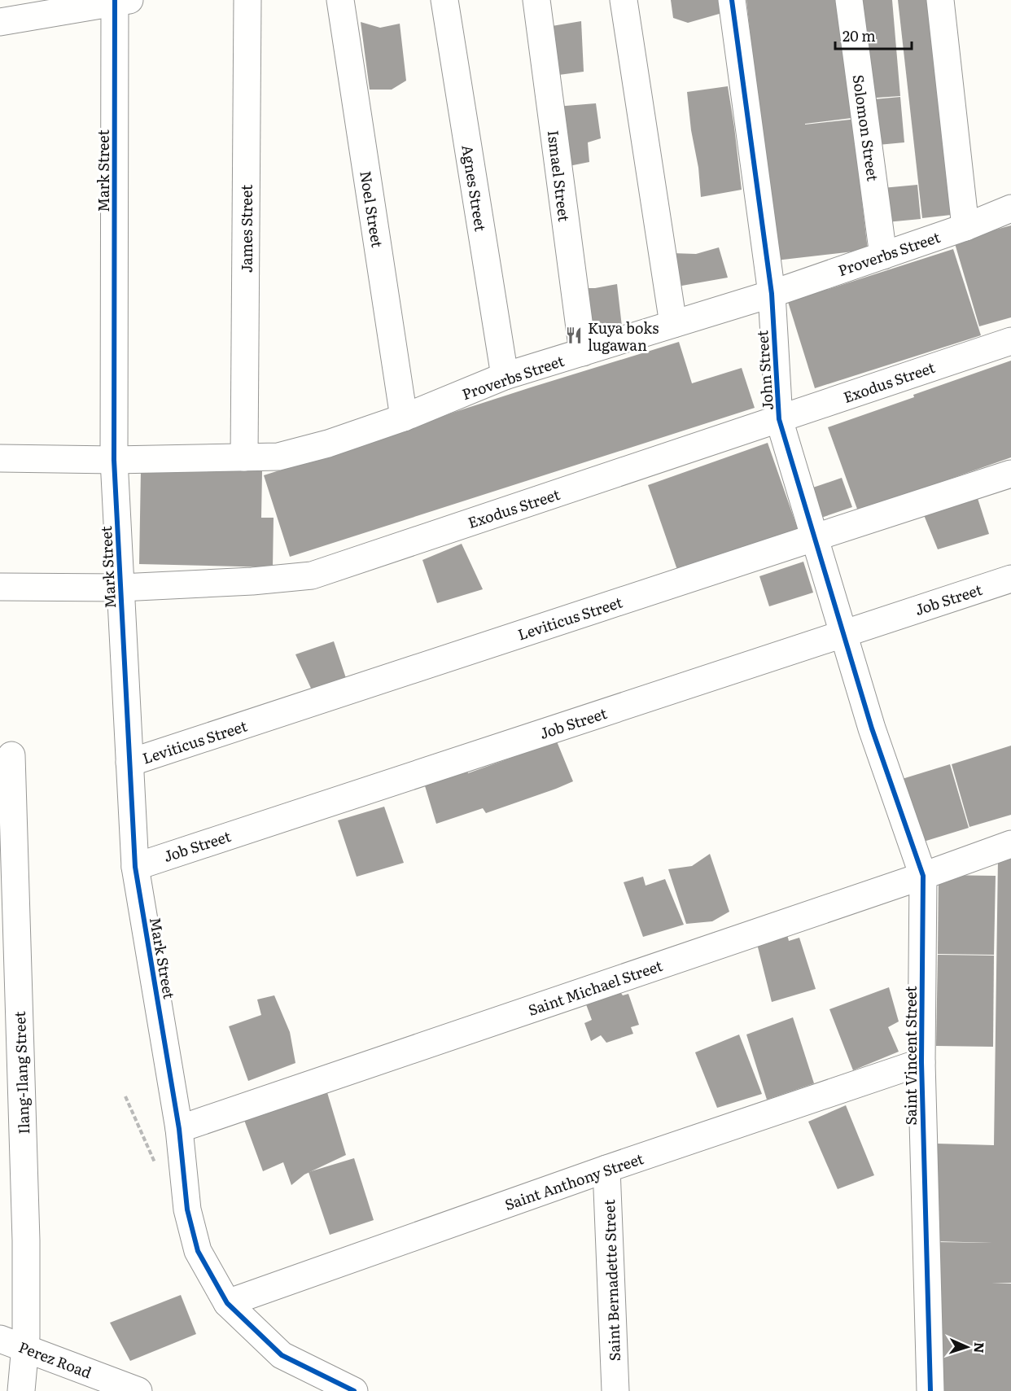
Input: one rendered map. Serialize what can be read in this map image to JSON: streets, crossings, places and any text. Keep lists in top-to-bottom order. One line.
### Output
{"streets":{"street":["Solomon Street","Mark Street","Ismael Street","Agnes Street","Noel Street","James Street","Proverbs Street","John Street","Exodus Street","Job Street","Leviticus Street","Saint Michael Street","Saint Vincent Street","Ilang-Ilang Street","Saint Anthony Street","Saint Bernadette Street","Perez Road"]},"crossings":[["Solomon Street","Proverbs Street"],["Mark Street","Proverbs Street"],["Mark Street","Exodus Street"],["Mark Street","Job Street"],["Mark Street","Leviticus Street"],["Mark Street","Saint Michael Street"],["Mark Street","Saint Anthony Street"],["Ismael Street","Proverbs Street"],["Agnes Street","Proverbs Street"],["Noel Street","Proverbs Street"],["James Street","Proverbs Street"],["Proverbs Street","John Street"],["John Street","Exodus Street"],["John Street","Job Street"],["John Street","Leviticus Street"],["John Street","Saint Vincent Street"],["Saint Michael Street","Saint Vincent Street"],["Saint Vincent Street","Saint Anthony Street"],["Ilang-Ilang Street","Perez Road"],["Saint Anthony Street","Saint Bernadette Street"]],"places":{"restaurant":["Kuya boks lugawan"]},"scale_bar":"20 m","north":"right"}
